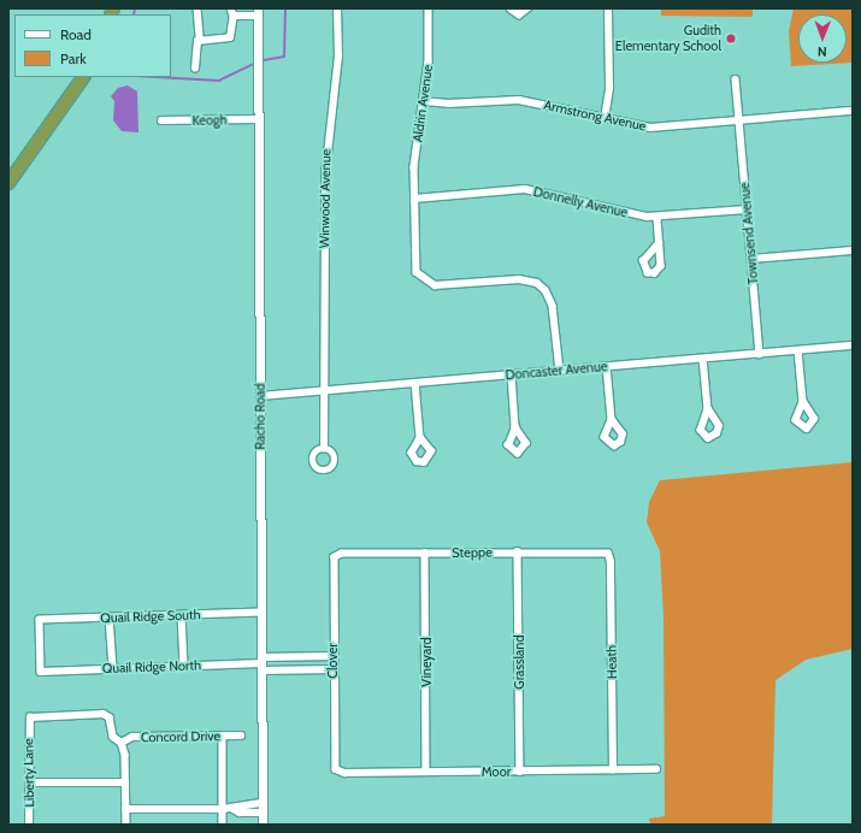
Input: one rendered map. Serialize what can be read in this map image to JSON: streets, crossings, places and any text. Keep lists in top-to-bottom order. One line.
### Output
{"streets":{"street":["Aldrin Avenue","Armstrong Avenue","Keogh","Winwood Avenue","Donnelly Avenue","Townsend Avenue","Doncaster Avenue","Racho Road","Steppe","Quail Ridge South","Clover","Vineyard","Grassland","Heath","Quail Ridge North","Concord Drive","Moor","Liberty Lane"]},"crossings":[["Aldrin Avenue","Armstrong Avenue"],["Aldrin Avenue","Donnelly Avenue"],["Aldrin Avenue","Doncaster Avenue"],["Armstrong Avenue","Townsend Avenue"],["Keogh","Racho Road"],["Winwood Avenue","Doncaster Avenue"],["Donnelly Avenue","Townsend Avenue"],["Townsend Avenue","Doncaster Avenue"],["Doncaster Avenue","Racho Road"],["Racho Road","Quail Ridge South"],["Racho Road","Quail Ridge North"],["Steppe","Clover"],["Steppe","Vineyard"],["Steppe","Grassland"],["Steppe","Heath"],["Quail Ridge South","Quail Ridge North"],["Clover","Moor"],["Vineyard","Moor"],["Grassland","Moor"],["Heath","Moor"],["Concord Drive","Liberty Lane"]],"places":["Gudith Elementary School"],"legend":["Road","Park"],"north":"bottom"}
